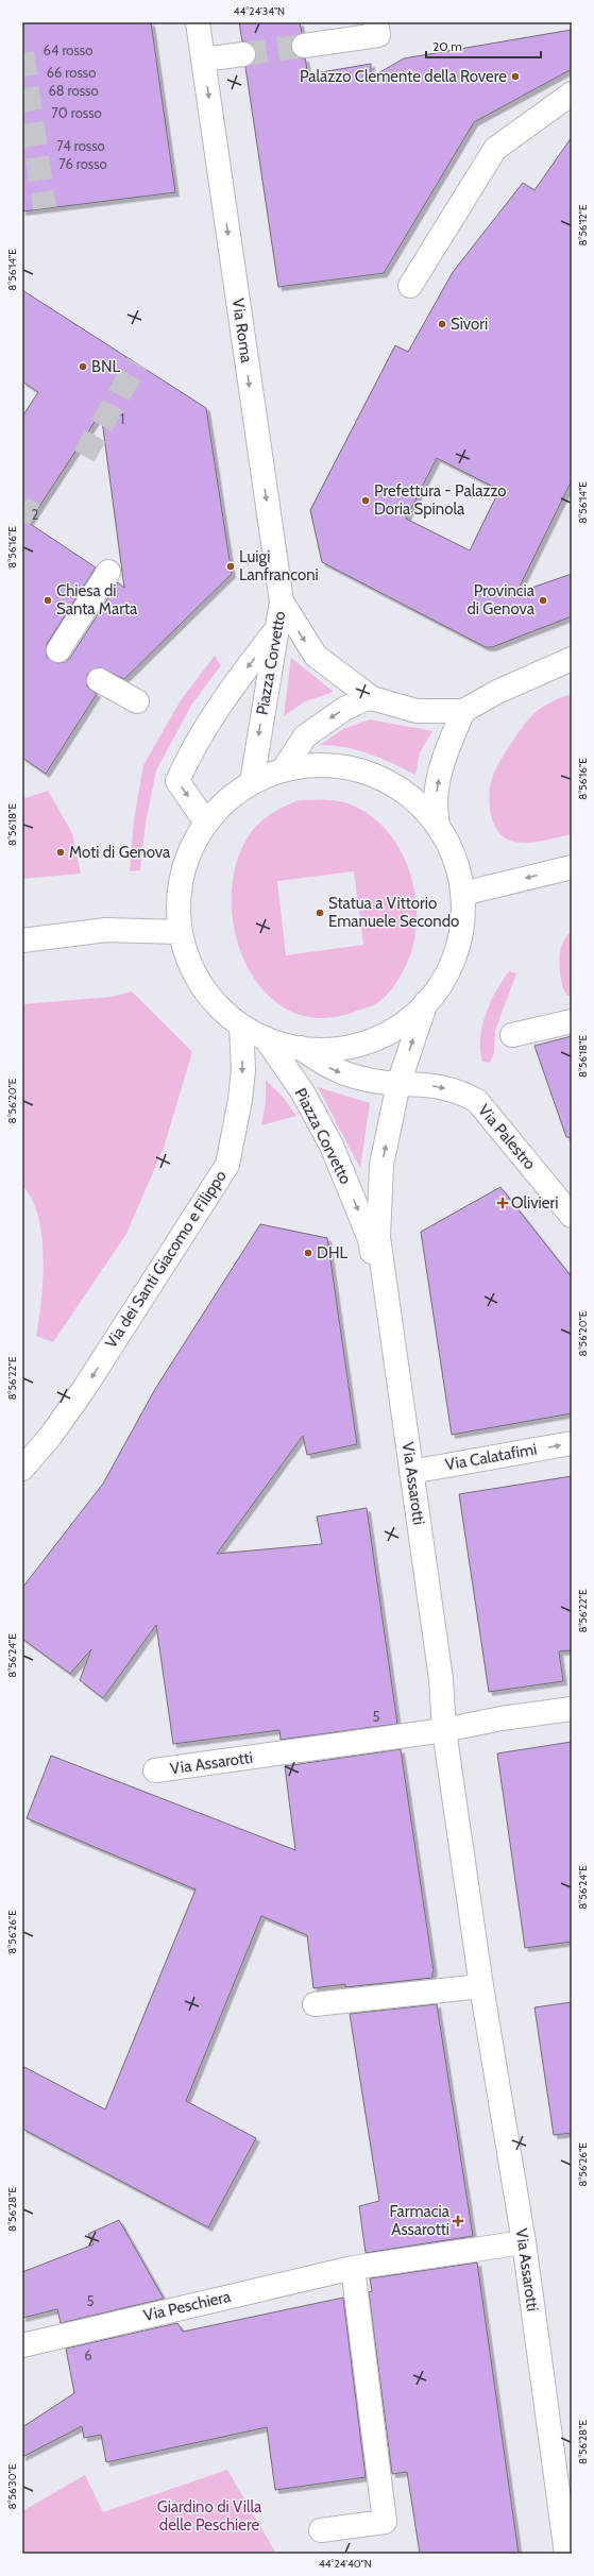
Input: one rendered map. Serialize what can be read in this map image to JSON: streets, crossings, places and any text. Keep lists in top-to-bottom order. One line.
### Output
{"streets":{"main road":["Via Roma","Piazza Corvetto","Via Palestro","Via dei Santi Giacomo e Filippo","Via Calatafimi","Via Assarotti","Via Peschiera"]},"crossings":[["Via Roma","Piazza Corvetto"],["Piazza Corvetto","Via Palestro"],["Piazza Corvetto","Via dei Santi Giacomo e Filippo"],["Piazza Corvetto","Via Assarotti"],["Via Calatafimi","Via Assarotti"],["Via Assarotti","Via Peschiera"]],"one_way":["Via Roma","Via Palestro","Via dei Santi Giacomo e Filippo","Via Calatafimi"],"parks":["Giardino di Villa delle Peschiere"],"places":{"other":["Palazzo Clemente della Rovere","Sìvori","BNL","Prefettura - Palazzo Doria Spinola","Luigi Lanfranconi","Chiesa di Santa Marta","Provincia di Genova","Moti di Genova","Statua a Vittorio Emanuele Secondo","DHL"],"health":["Olivieri","Farmacia Assarotti"]},"house_numbers":["64 rosso","66 rosso","68 rosso","70 rosso","74 rosso","76 rosso","1","2","5","5","6"],"scale_bar":"20 m","coordinates":["44°24'34\"N","8°56'12\"E","8°56'14\"E","8°56'16\"E","8°56'18\"E","8°56'20\"E","8°56'22\"E","8°56'24\"E","8°56'26\"E","8°56'28\"E","8°56'30\"E","44°24'40\"N"]}
